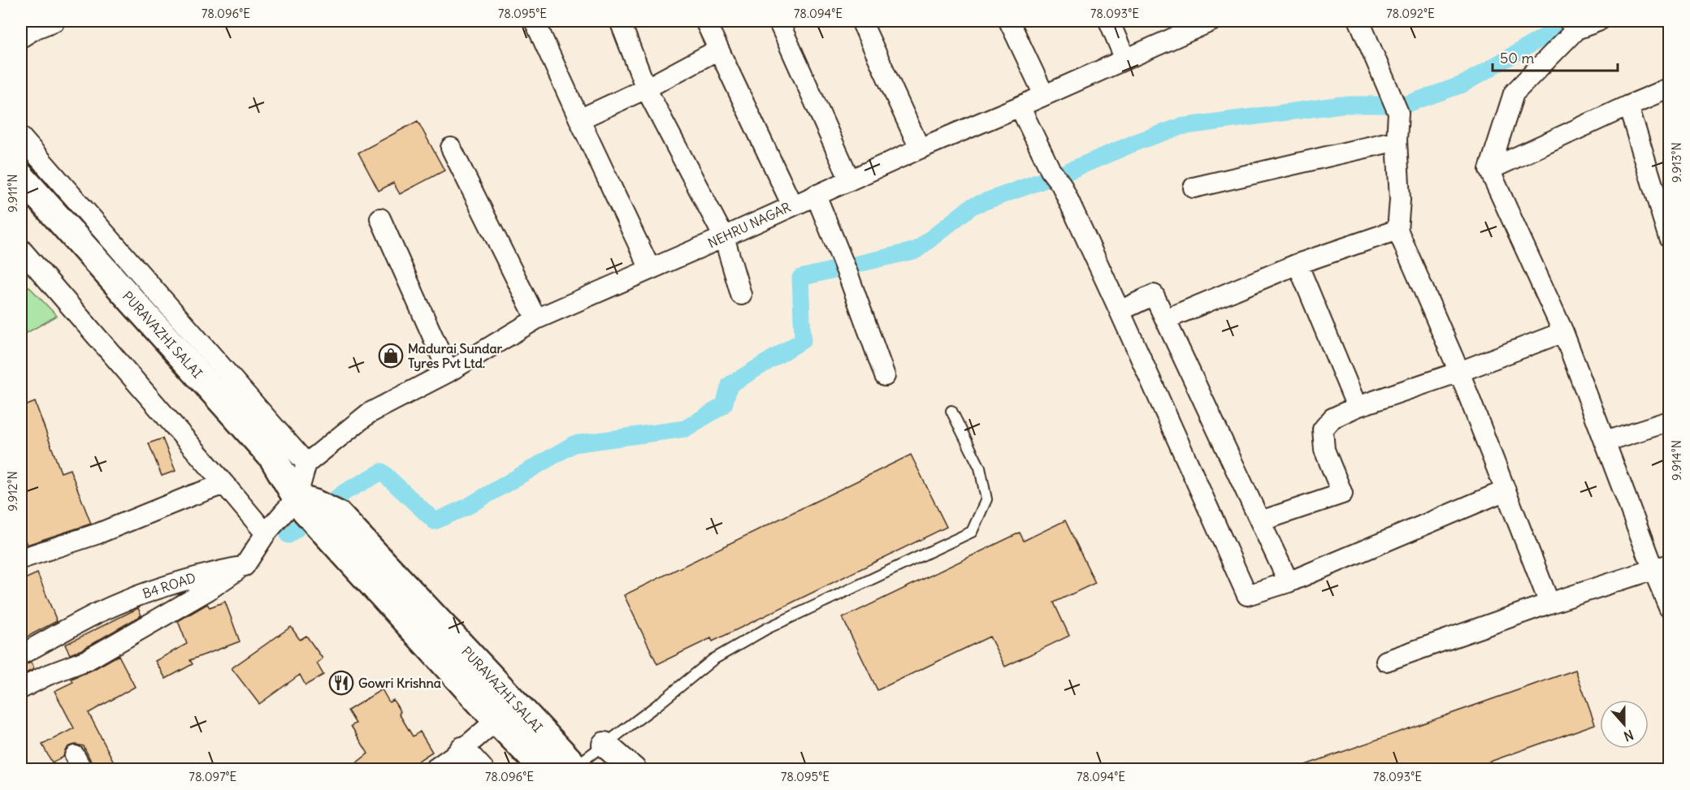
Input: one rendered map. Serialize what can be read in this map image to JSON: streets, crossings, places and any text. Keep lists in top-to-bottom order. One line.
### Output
{"streets":{"main road":["PURAVAZHI SALAI"],"street":["NEHRU NAGAR","B4 ROAD"]},"places":{"shop":["Madurai Sundar Tyres Pvt Ltd."],"restaurant":["Gowri Krishna"]},"scale_bar":"50 m","north":"bottom","coordinates":["78.096°E","78.095°E","78.094°E","78.093°E","78.092°E","9.913°N","9.911°N","9.914°N","9.912°N","78.097°E"]}
